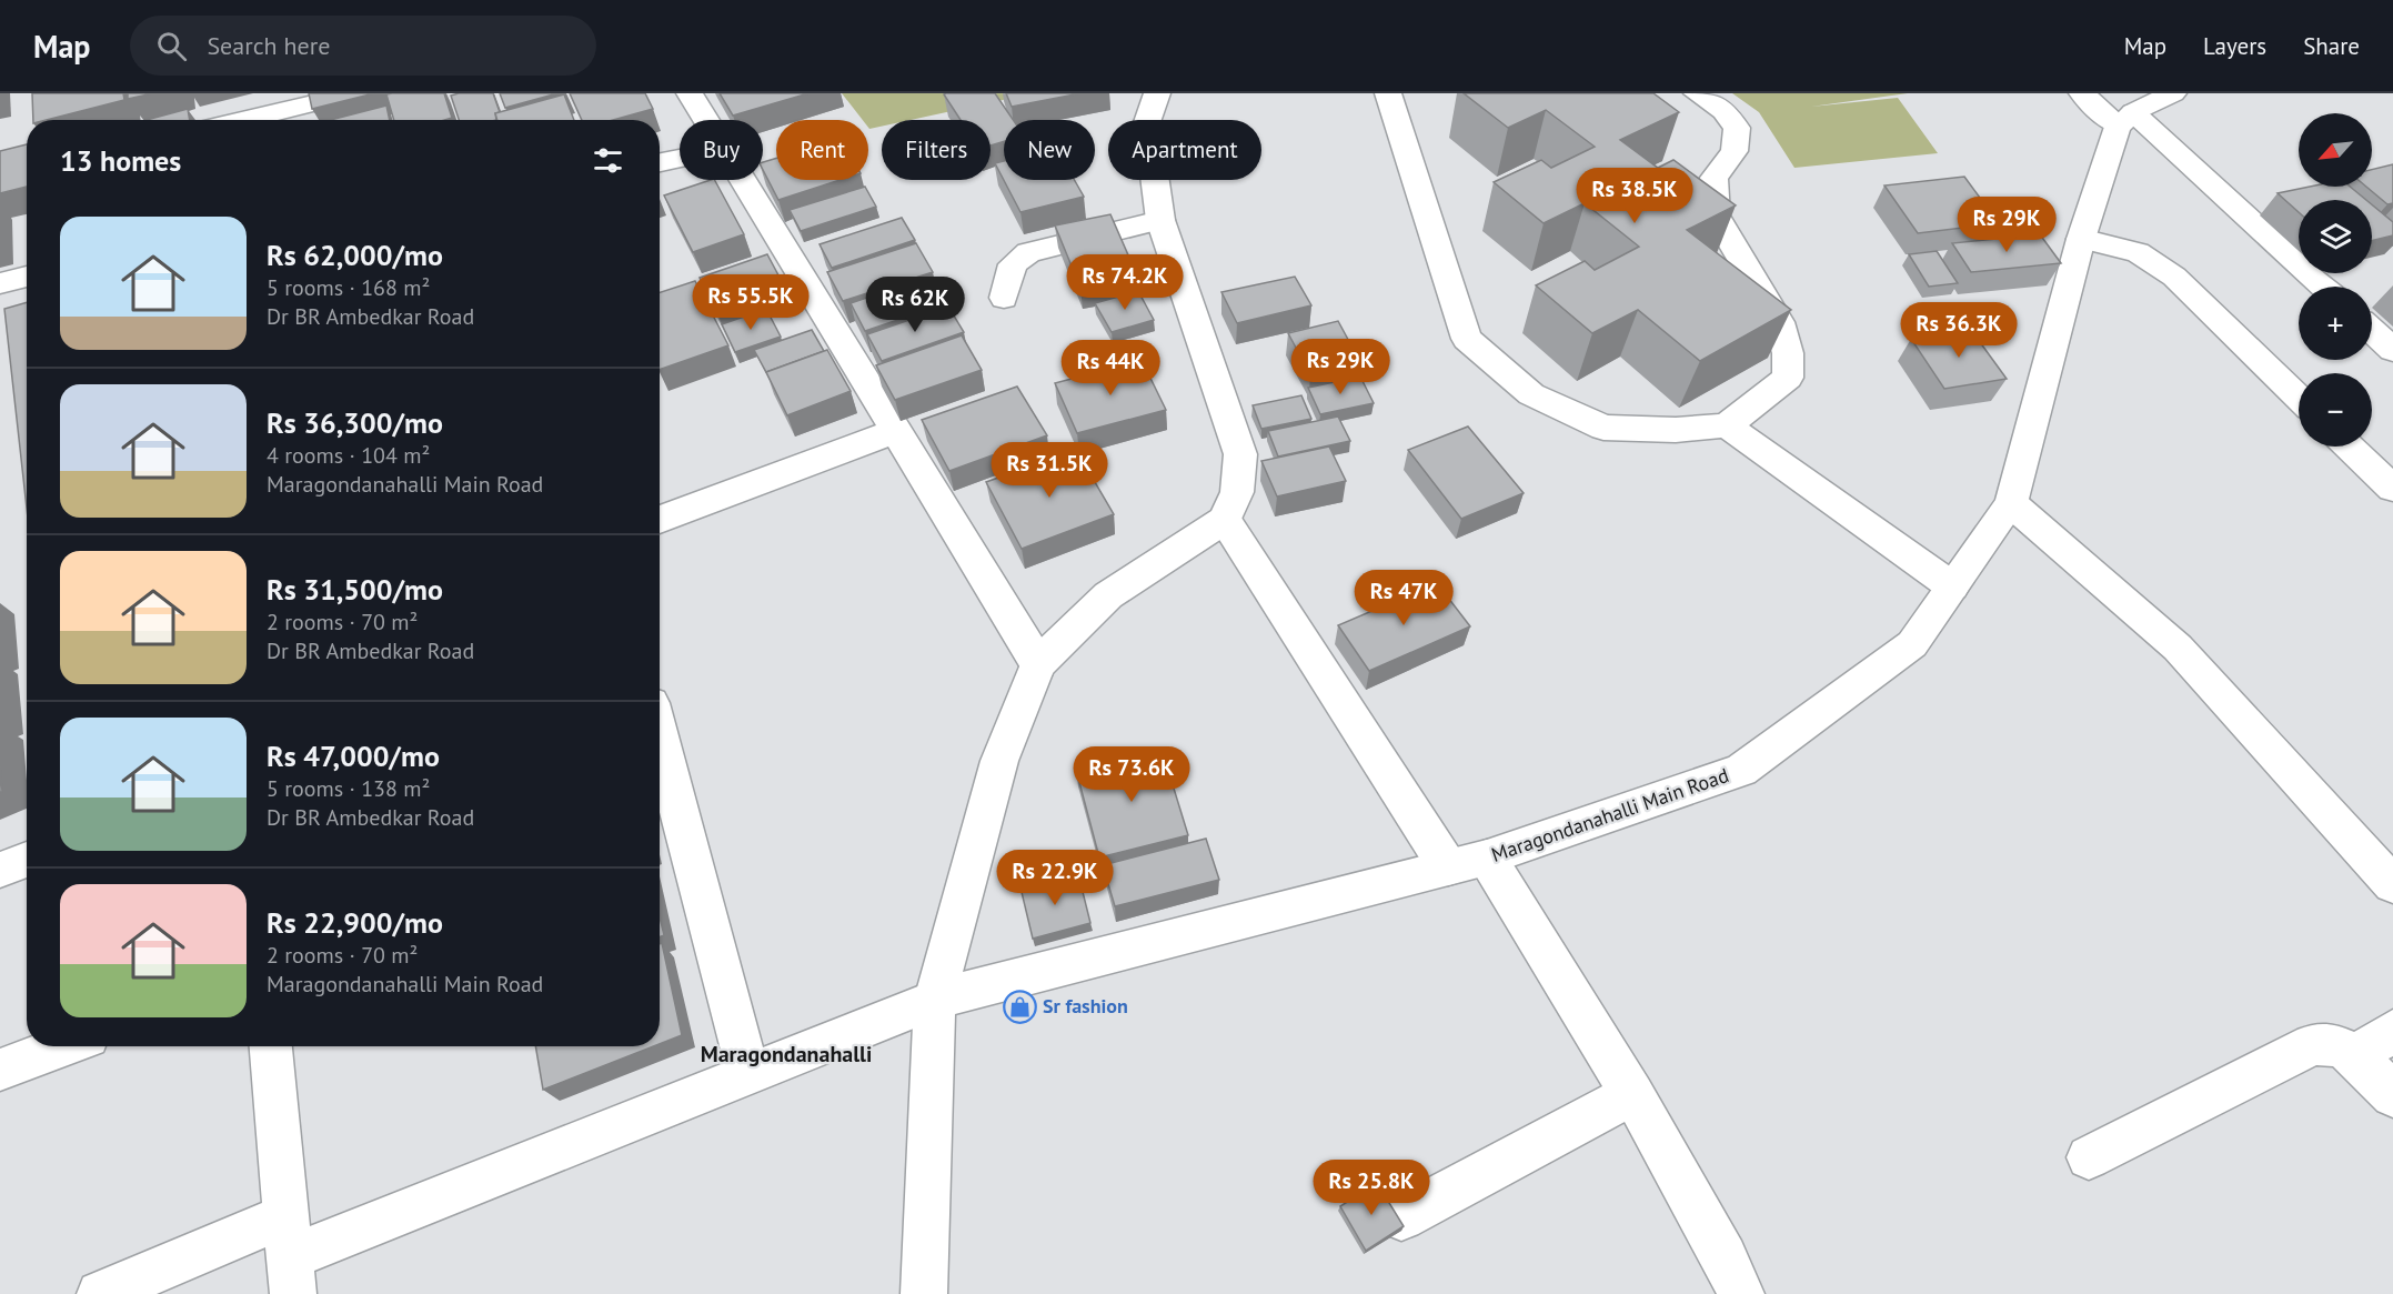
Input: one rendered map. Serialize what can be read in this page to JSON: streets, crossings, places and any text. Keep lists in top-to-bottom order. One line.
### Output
{"streets":{"street":["Maragondanahalli Main Road"]},"districts":["Maragondanahalli"],"places":{"shop":["Sr fashion"]},"north":"bottom left","page":{"header":"Map","search":"Search here","nav":["Map","Layers","Share"],"map_buttons":["+","−"],"chip":["Buy","Rent","Filters","New","Apartment"],"heading":"13 homes","price":["Rs 38.5K","Rs 29K","Rs 74.2K","Rs 55.5K","Rs 62K","Rs 36.3K","Rs 29K","Rs 44K","Rs 31.5K","Rs 47K","Rs 73.6K","Rs 22.9K","Rs 25.8K"],"list":[{"name":"Rs 62,000/mo","note":"5 rooms · 168 m² · Dr BR Ambedkar Road"},{"name":"Rs 36,300/mo","note":"4 rooms · 104 m² · Maragondanahalli Main Road"},{"name":"Rs 31,500/mo","note":"2 rooms · 70 m² · Dr BR Ambedkar Road"},{"name":"Rs 47,000/mo","note":"5 rooms · 138 m² · Dr BR Ambedkar Road"},{"name":"Rs 22,900/mo","note":"2 rooms · 70 m² · Maragondanahalli Main Road"}]}}
